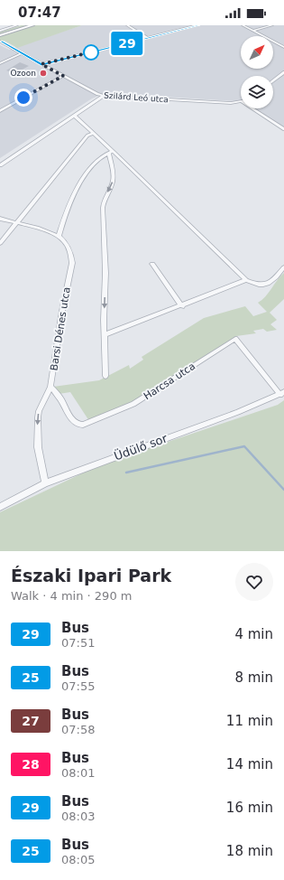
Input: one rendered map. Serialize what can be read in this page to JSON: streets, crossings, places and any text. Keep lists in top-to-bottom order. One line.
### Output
{"streets":{"street":["Szilárd Leó utca","Barsi Dénes utca","Harcsa utca","Üdülő sor"]},"crossings":[["Barsi Dénes utca","Harcsa utca"],["Barsi Dénes utca","Üdülő sor"],["Harcsa utca","Üdülő sor"]],"one_way":["Barsi Dénes utca"],"places":["Ozoon"],"lines":["bus line 29"],"north":"top right","page":{"status":"07:47","on_map":"29","heading":["Északi Ipari Park","Walk · 4 min · 290 m"],"list":[{"mark":"29","name":"Bus","note":"07:51","value":"4 min"},{"mark":"25","name":"Bus","note":"07:55","value":"8 min"},{"mark":"27","name":"Bus","note":"07:58","value":"11 min"},{"mark":"28","name":"Bus","note":"08:01","value":"14 min"},{"mark":"29","name":"Bus","note":"08:03","value":"16 min"},{"mark":"25","name":"Bus","note":"08:05","value":"18 min"}]}}
